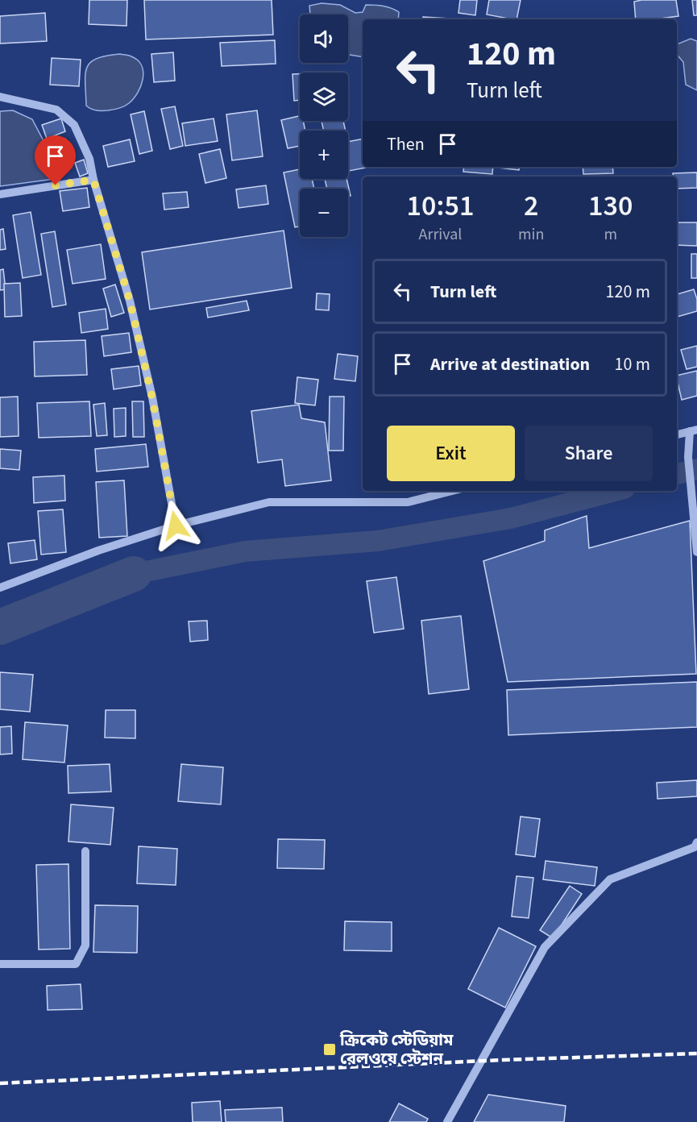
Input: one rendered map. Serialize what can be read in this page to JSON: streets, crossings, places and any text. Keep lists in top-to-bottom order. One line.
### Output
{"places":{"transit":["ক্রিকেট স্টেডিয়াম রেলওয়ে স্টেশন"]},"page":{"map_buttons":["+","−"],"turn":["120 m","Turn left"],"then":"Then","eta":["10:51","Arrival","2","min","130","m"],"list":[{"name":"Turn left","value":"120 m"},{"name":"Arrive at destination","value":"10 m"}],"buttons":["Exit","Share"]}}
